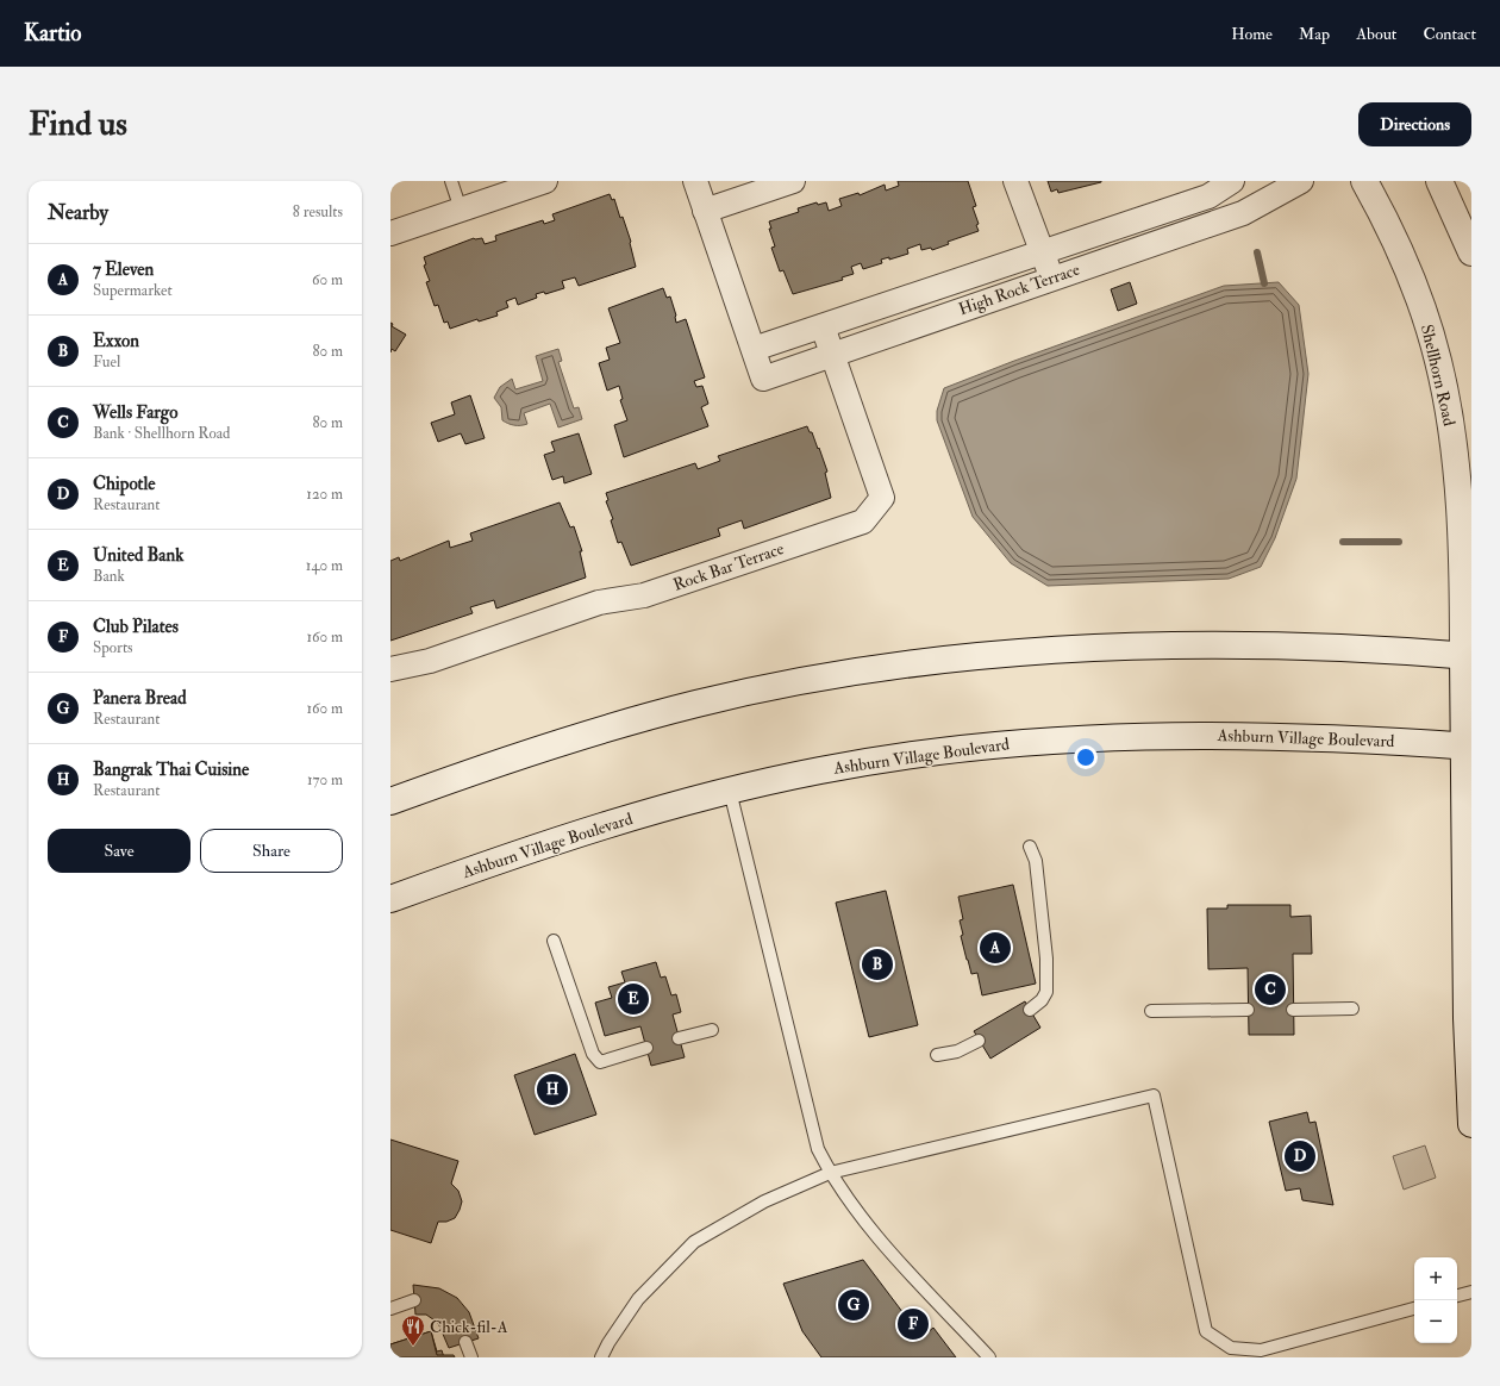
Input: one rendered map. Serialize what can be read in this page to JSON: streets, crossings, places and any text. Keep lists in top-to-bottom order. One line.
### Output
{"streets":{"main road":["Shellhorn Road","Ashburn Village Boulevard"],"street":["High Rock Terrace","Rock Bar Terrace"]},"crossings":[["High Rock Terrace","Rock Bar Terrace"],["Shellhorn Road","Ashburn Village Boulevard"]],"places":{"restaurant":["Chick-fil-A"]},"page":{"header":"Kartio","nav":["Home","Map","About","Contact"],"buttons":["Directions",["Save","Share"]],"title":"Find us","heading":["Nearby","8 results"],"list":[{"mark":"A","name":"7 Eleven","note":"Supermarket","value":"60 m"},{"mark":"B","name":"Exxon","note":"Fuel","value":"80 m"},{"mark":"C","name":"Wells Fargo","note":"Bank · Shellhorn Road","value":"80 m"},{"mark":"D","name":"Chipotle","note":"Restaurant","value":"120 m"},{"mark":"E","name":"United Bank","note":"Bank","value":"140 m"},{"mark":"F","name":"Club Pilates","note":"Sports","value":"160 m"},{"mark":"G","name":"Panera Bread","note":"Restaurant","value":"160 m"},{"mark":"H","name":"Bangrak Thai Cuisine","note":"Restaurant","value":"170 m"}],"pins":["A","B","C","E","H","D","G","F"],"map_buttons":["+","−"]}}
